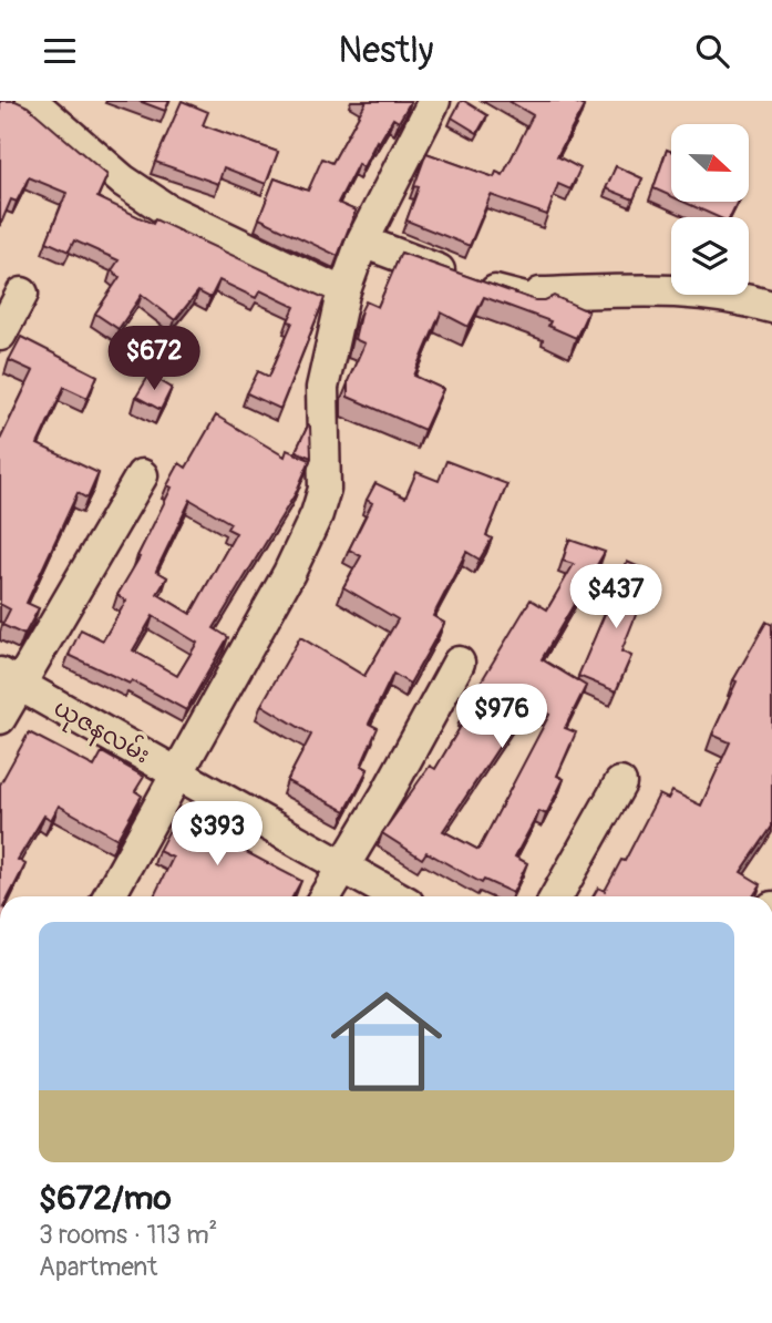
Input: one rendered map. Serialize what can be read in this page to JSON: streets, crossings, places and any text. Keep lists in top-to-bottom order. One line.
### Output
{"streets":{"street":["ယုဇနလမ်း"]},"north":"right","page":{"header":"Nestly","price":["$672","$437","$976","$393"],"list":[{"name":"$672/mo","note":"3 rooms · 113 m² · Apartment"}]}}
